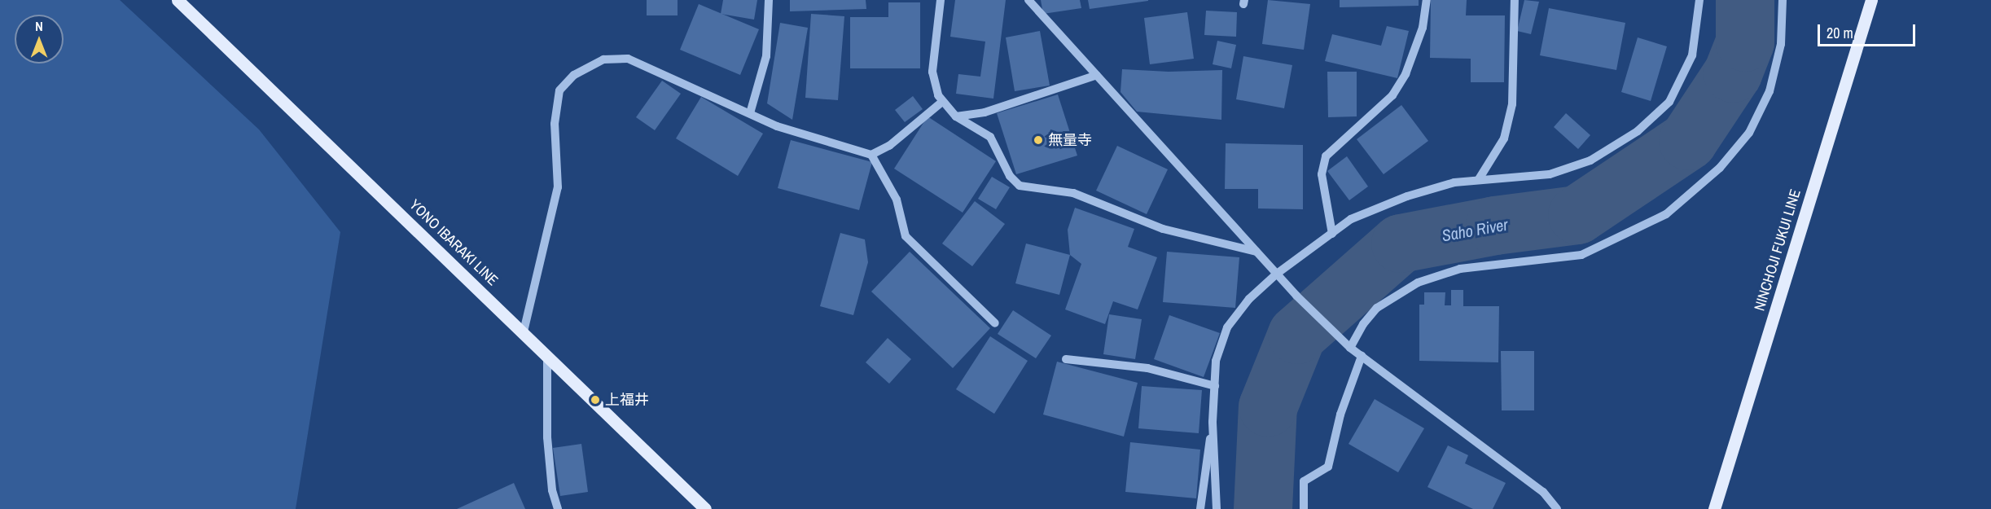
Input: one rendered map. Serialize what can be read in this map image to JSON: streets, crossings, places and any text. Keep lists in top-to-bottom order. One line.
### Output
{"streets":{"main road":["YONO IBARAKI LINE","NINCHOJI FUKUI LINE"]},"water":["Saho River"],"places":["無量寺","上福井"],"scale_bar":"20 m","north":"top"}
